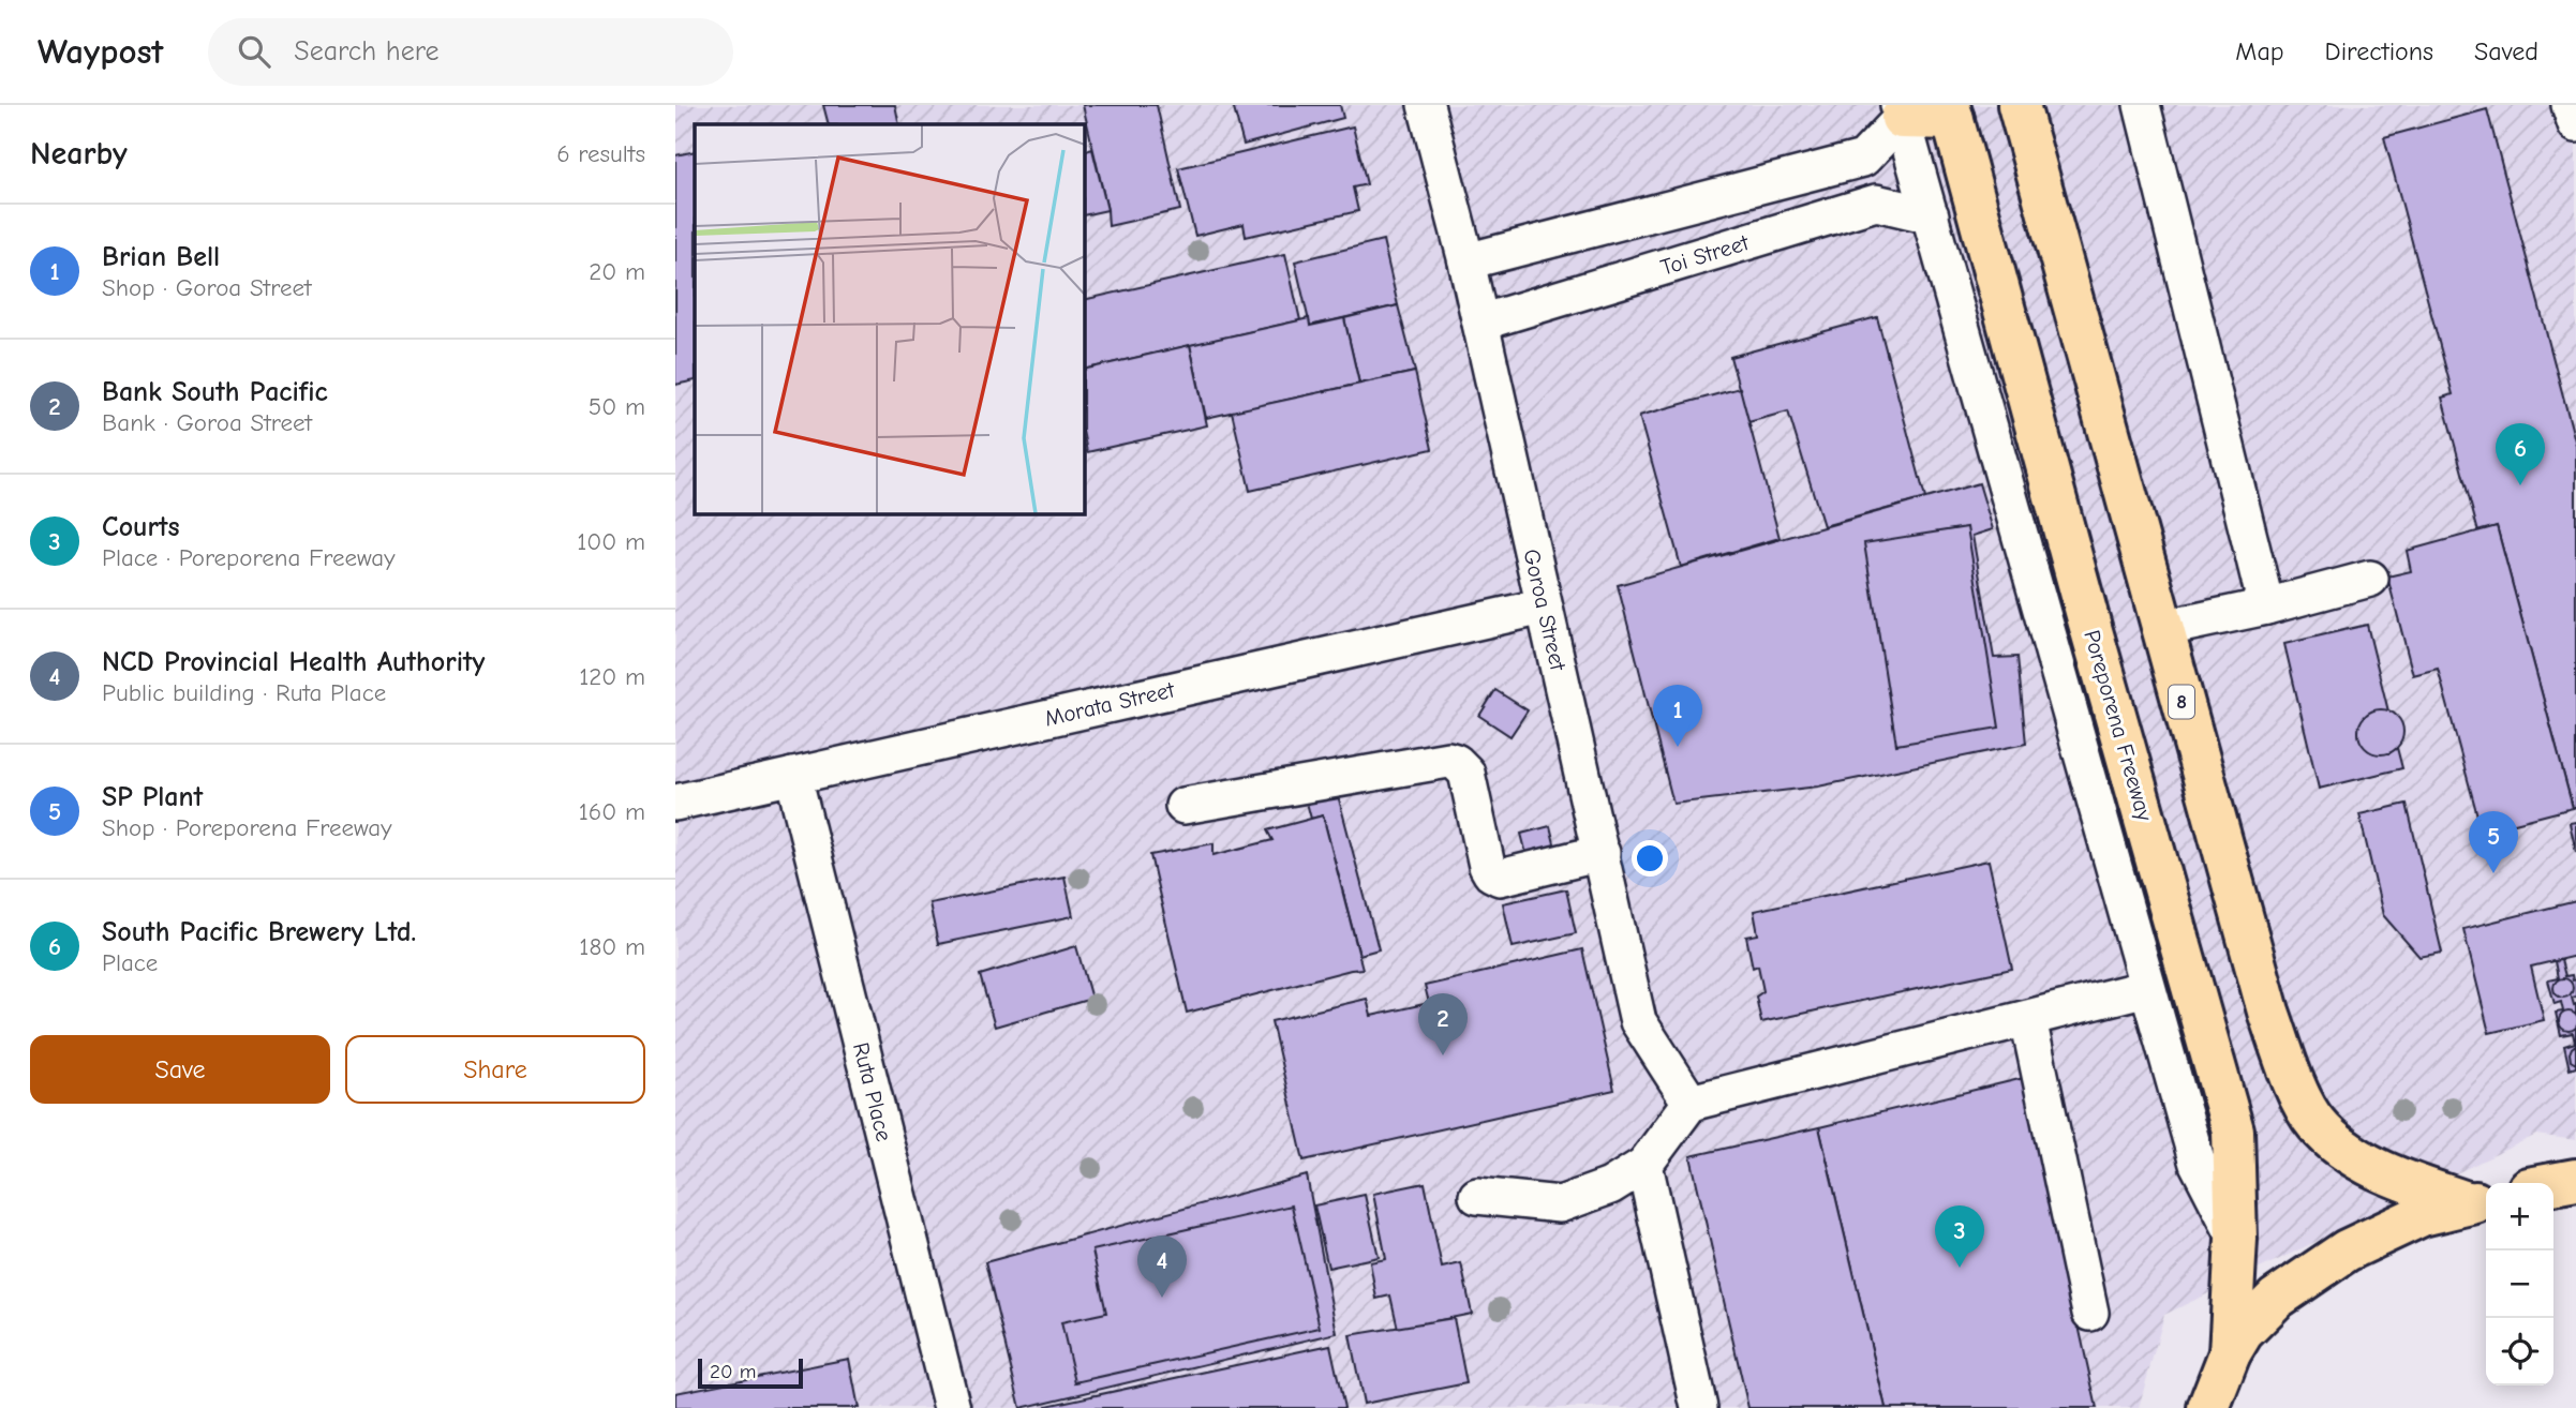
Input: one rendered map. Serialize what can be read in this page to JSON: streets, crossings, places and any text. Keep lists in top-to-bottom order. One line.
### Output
{"streets":{"highway":["8","Poreporena Freeway"],"street":["Toi Street","Goroa Street","Morata Street","Ruta Place"]},"crossings":[["Toi Street","Goroa Street"],["Goroa Street","Morata Street"],["Morata Street","Ruta Place"]],"scale_bar":"20 m","page":{"header":"Waypost","search":"Search here","nav":["Map","Directions","Saved"],"heading":["Nearby","6 results"],"list":[{"mark":"1","name":"Brian Bell","note":"Shop · Goroa Street","value":"20 m"},{"mark":"2","name":"Bank South Pacific","note":"Bank · Goroa Street","value":"50 m"},{"mark":"3","name":"Courts","note":"Place · Poreporena Freeway","value":"100 m"},{"mark":"4","name":"NCD Provincial Health Authority","note":"Public building · Ruta Place","value":"120 m"},{"mark":"5","name":"SP Plant","note":"Shop · Poreporena Freeway","value":"160 m"},{"mark":"6","name":"South Pacific Brewery Ltd.","note":"Place","value":"180 m"}],"pins":["6","1","5","2","3","4"],"buttons":["Save","Share"],"map_buttons":["+","−"],"scale":"20 m"}}
